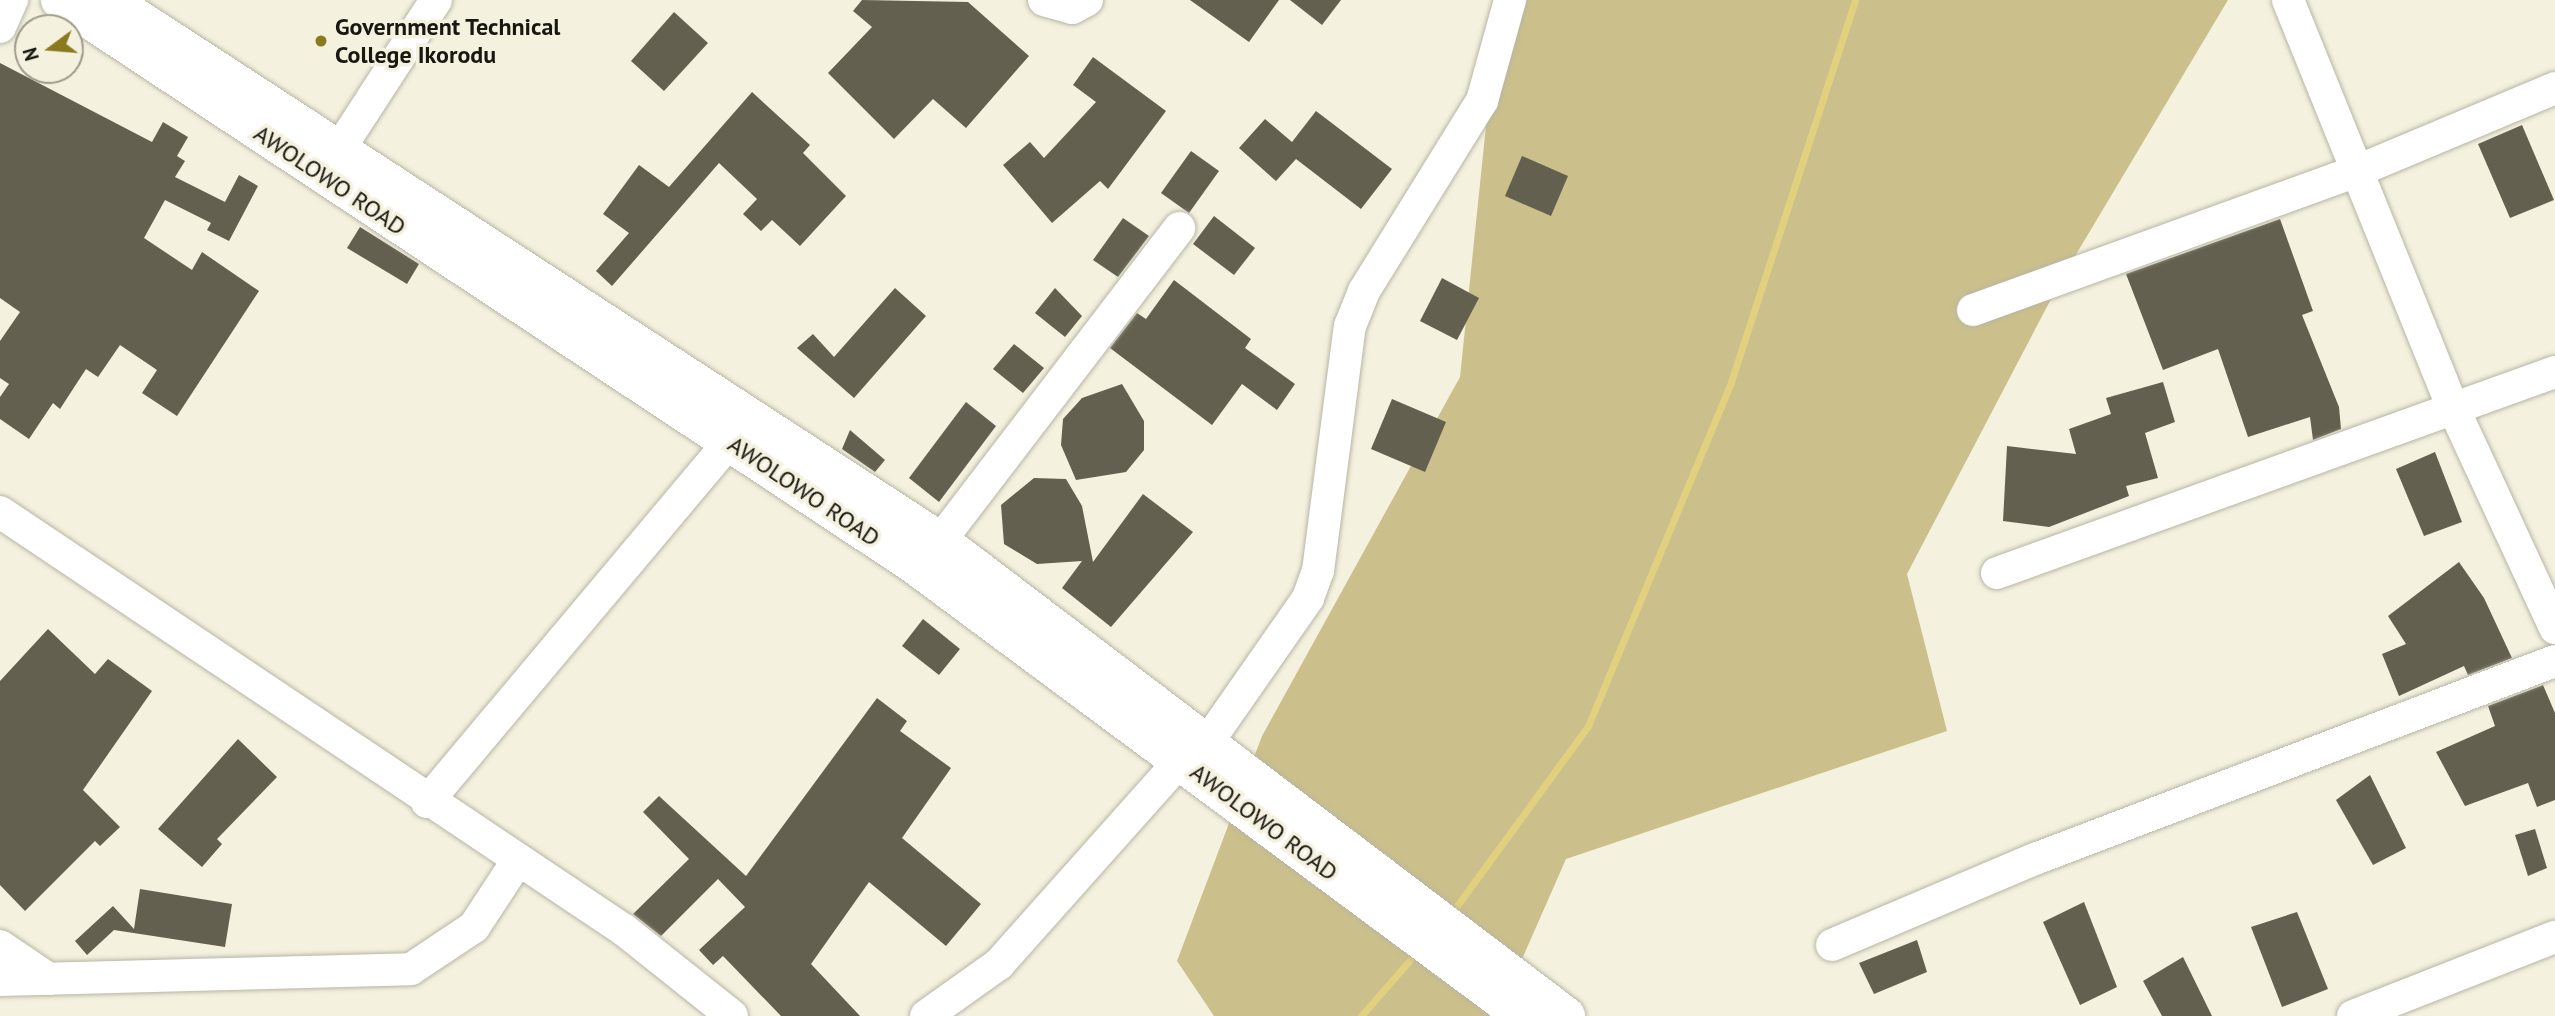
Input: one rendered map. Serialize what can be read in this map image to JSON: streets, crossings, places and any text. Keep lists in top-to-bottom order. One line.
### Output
{"streets":{"main road":["AWOLOWO ROAD"]},"places":["Government Technical College Ikorodu"],"north":"left"}
